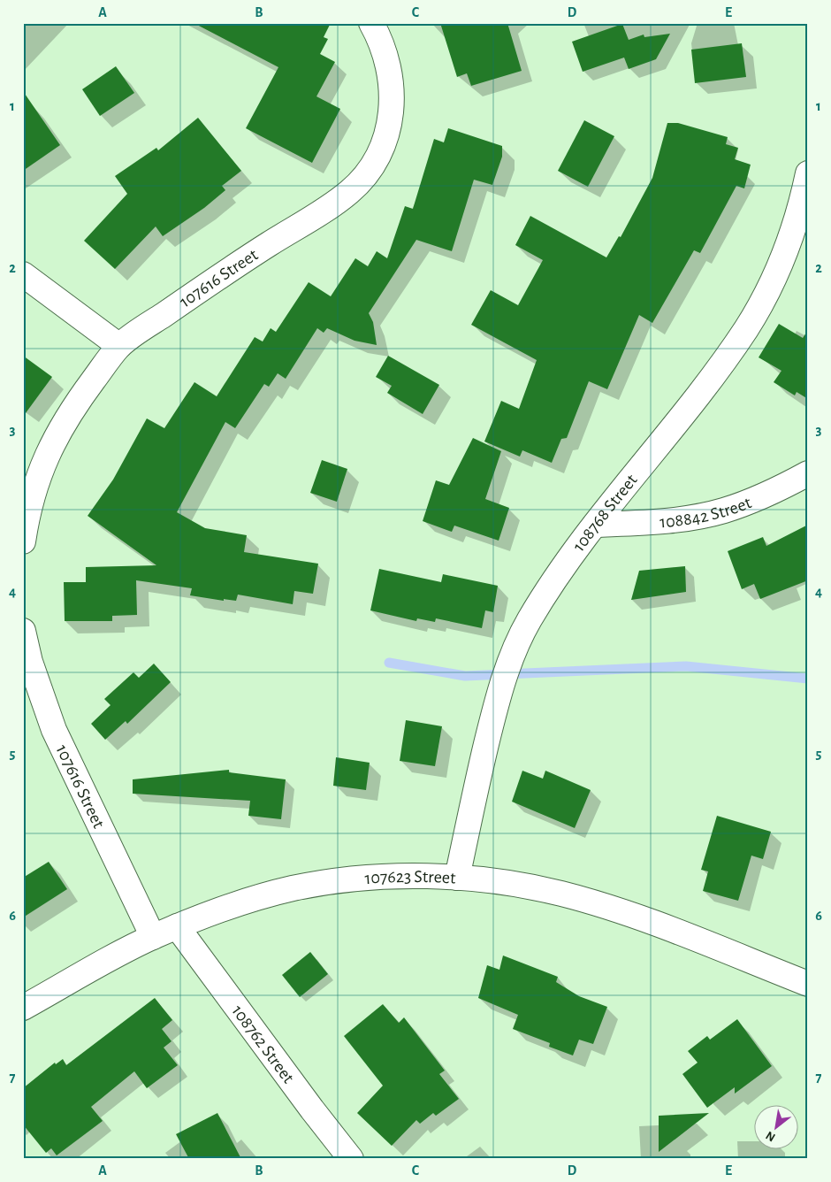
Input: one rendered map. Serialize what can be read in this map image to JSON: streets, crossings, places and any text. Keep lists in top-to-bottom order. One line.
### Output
{"streets":{"street":["107616 Street","108842 Street","108768 Street","107623 Street","108762 Street"]},"crossings":[["107616 Street","107623 Street"],["108842 Street","108768 Street"],["108768 Street","107623 Street"],["107623 Street","108762 Street"]],"north":"bottom left","grid":{"columns":["A","B","C","D","E"],"rows":["1","2","3","4","5","6","7"]}}
